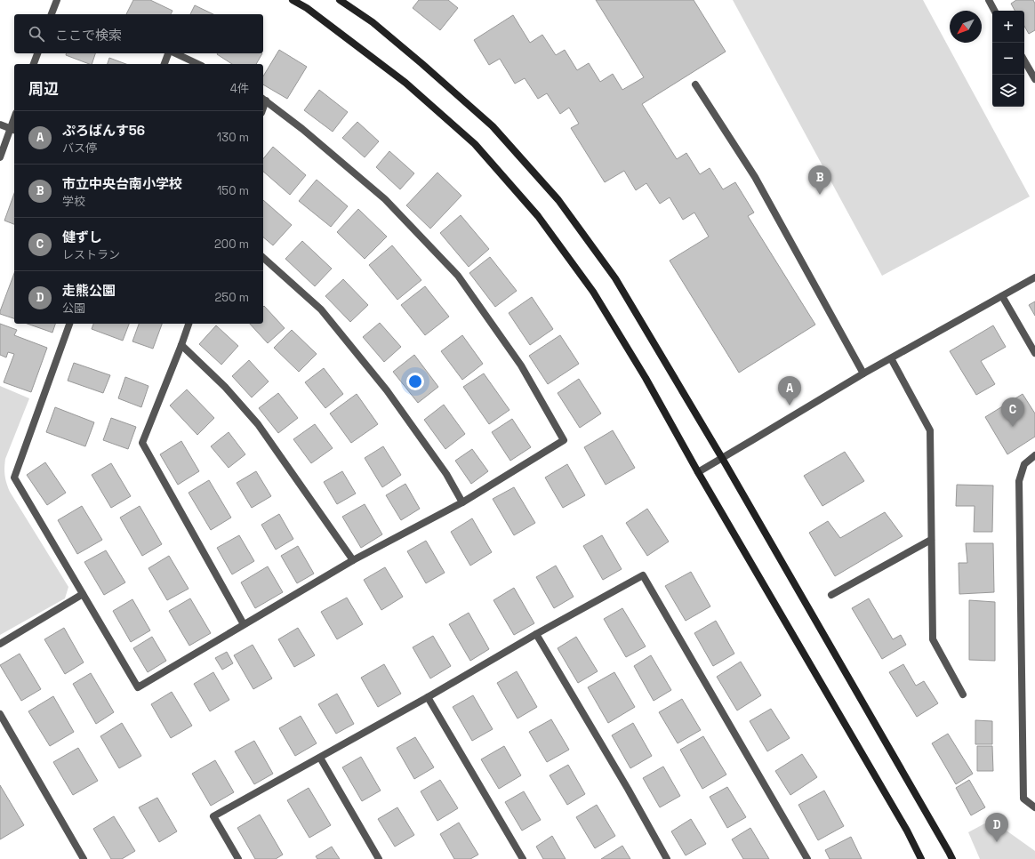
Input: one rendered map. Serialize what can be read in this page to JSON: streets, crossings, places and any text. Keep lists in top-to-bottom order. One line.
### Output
{"north":"bottom left","page":{"map_buttons":["+","−"],"search":"ここで検索","heading":["周辺","4件"],"list":[{"mark":"A","name":"ぷろばんす56","note":"バス停","value":"130 m"},{"mark":"B","name":"市立中央台南小学校","note":"学校","value":"150 m"},{"mark":"C","name":"健ずし","note":"レストラン","value":"200 m"},{"mark":"D","name":"走熊公園","note":"公園","value":"250 m"}],"pins":["B","A","C","D"]}}
